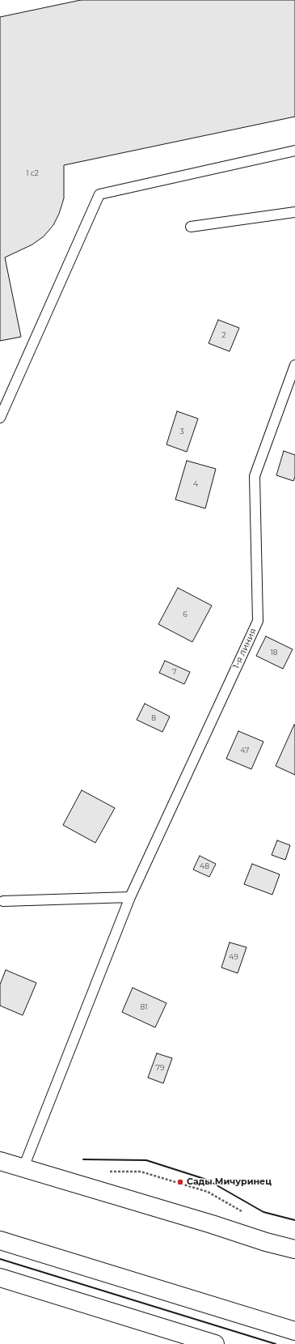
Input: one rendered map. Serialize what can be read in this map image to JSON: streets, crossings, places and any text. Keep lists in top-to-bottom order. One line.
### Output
{"streets":{"lane":["1-я линия"]},"places":["Сады Мичуринец"],"house_numbers":["1 с2","2","3","4","6","18","7","8","47","48","49","81","79"]}
